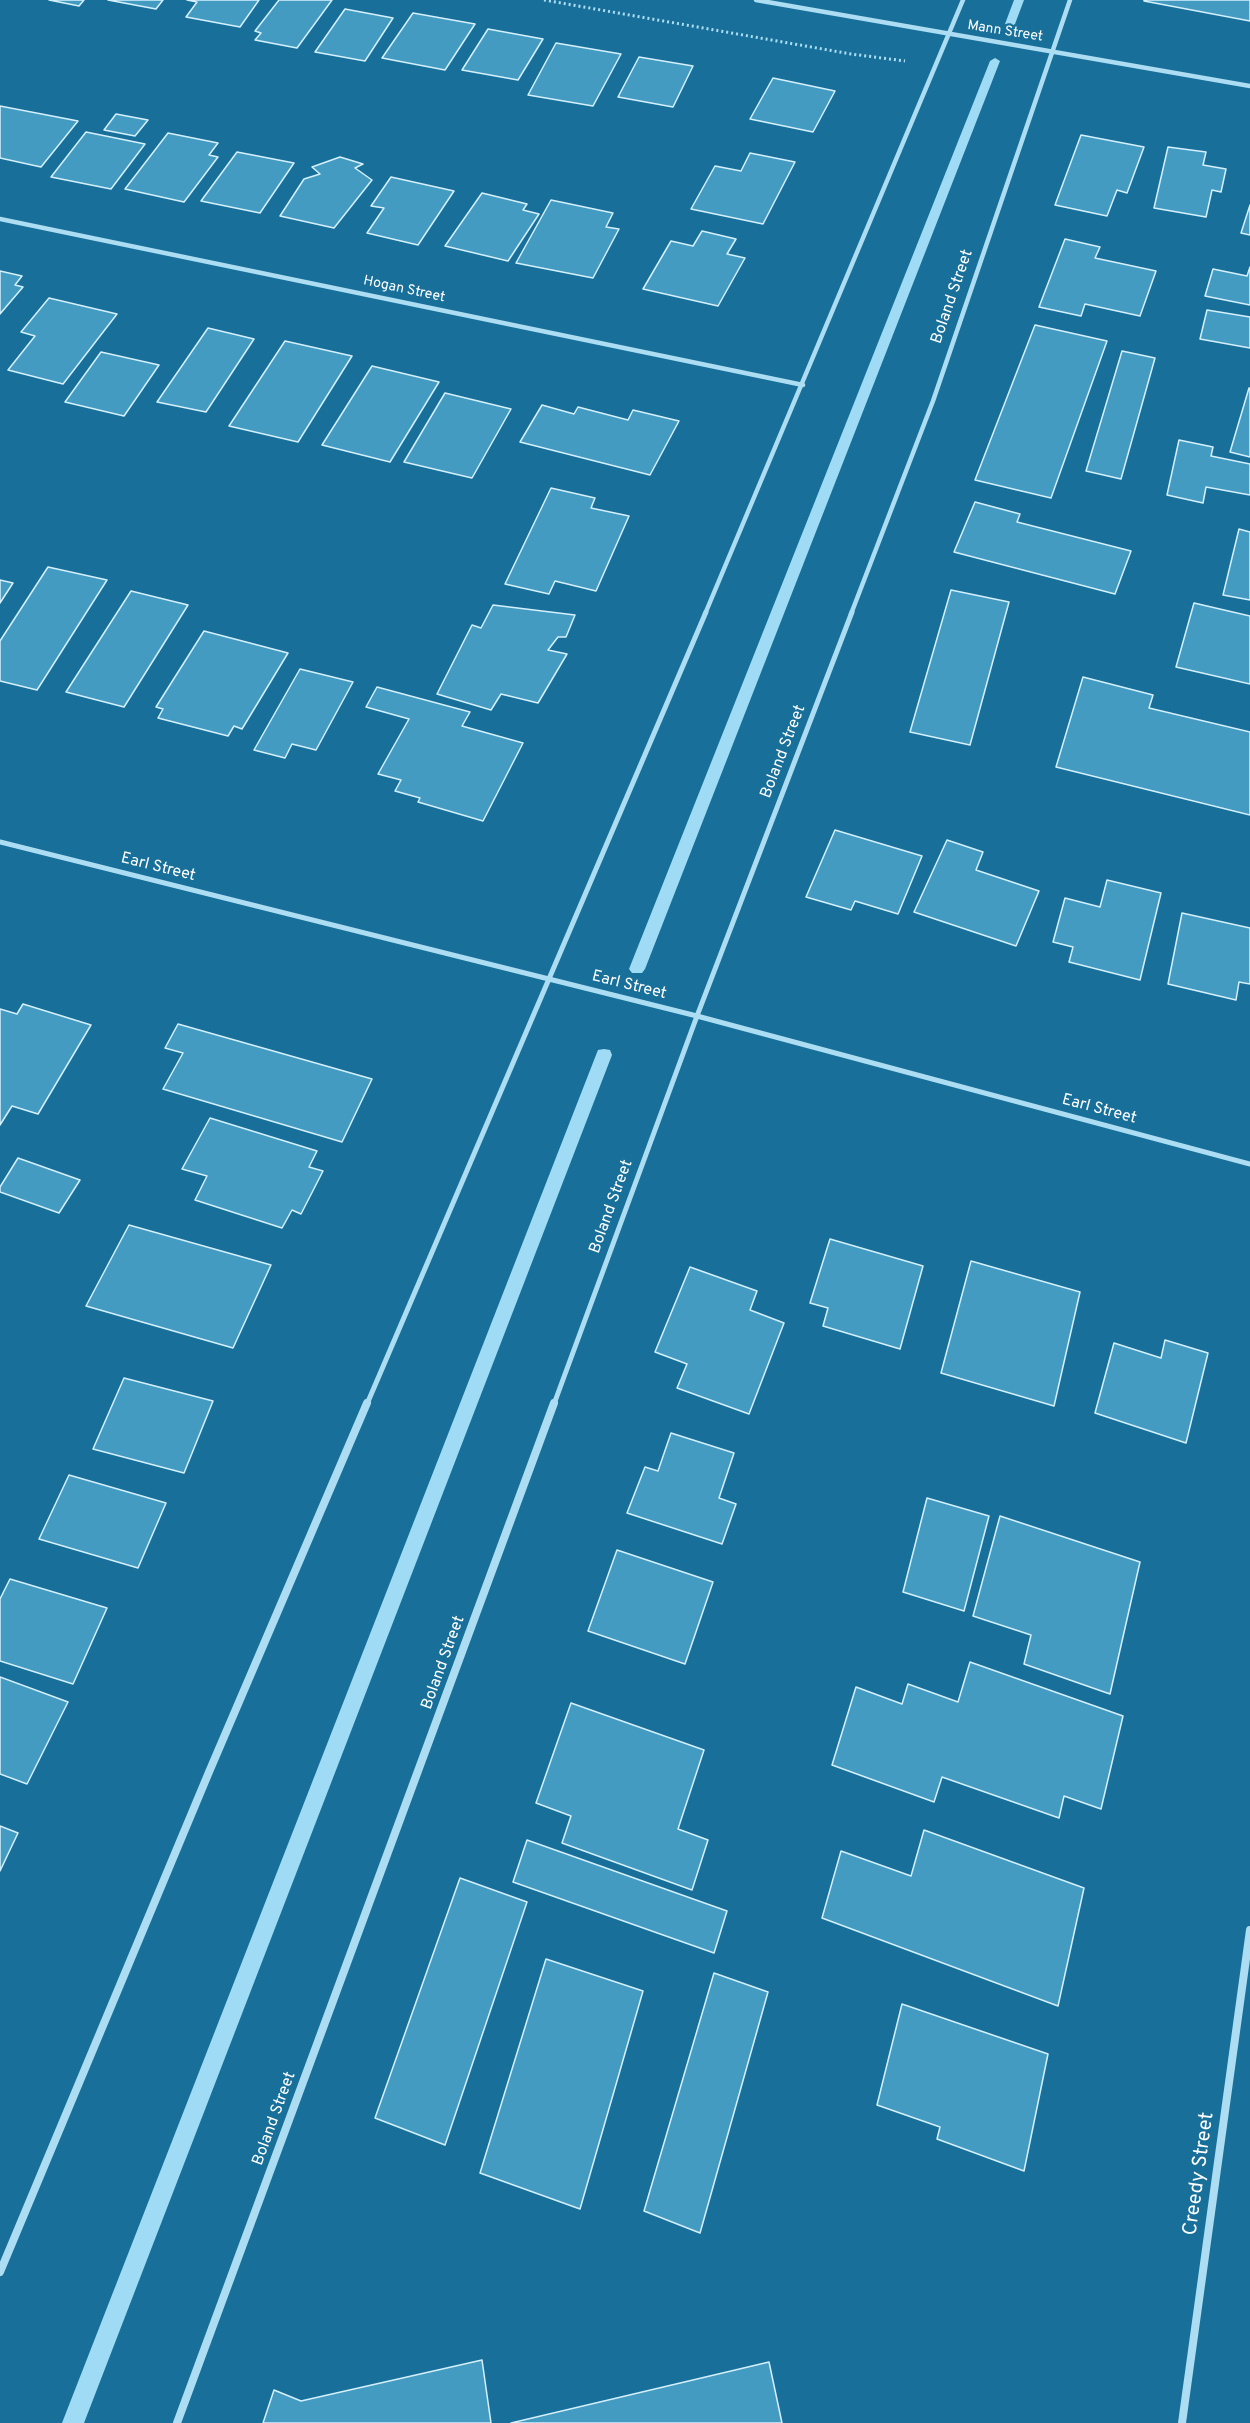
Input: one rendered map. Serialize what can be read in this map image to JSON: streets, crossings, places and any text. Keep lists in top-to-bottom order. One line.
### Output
{"streets":{"street":["Mann Street","Hogan Street","Boland Street","Earl Street","Creedy Street"]},"crossings":[["Mann Street","Boland Street"],["Boland Street","Earl Street"]]}
